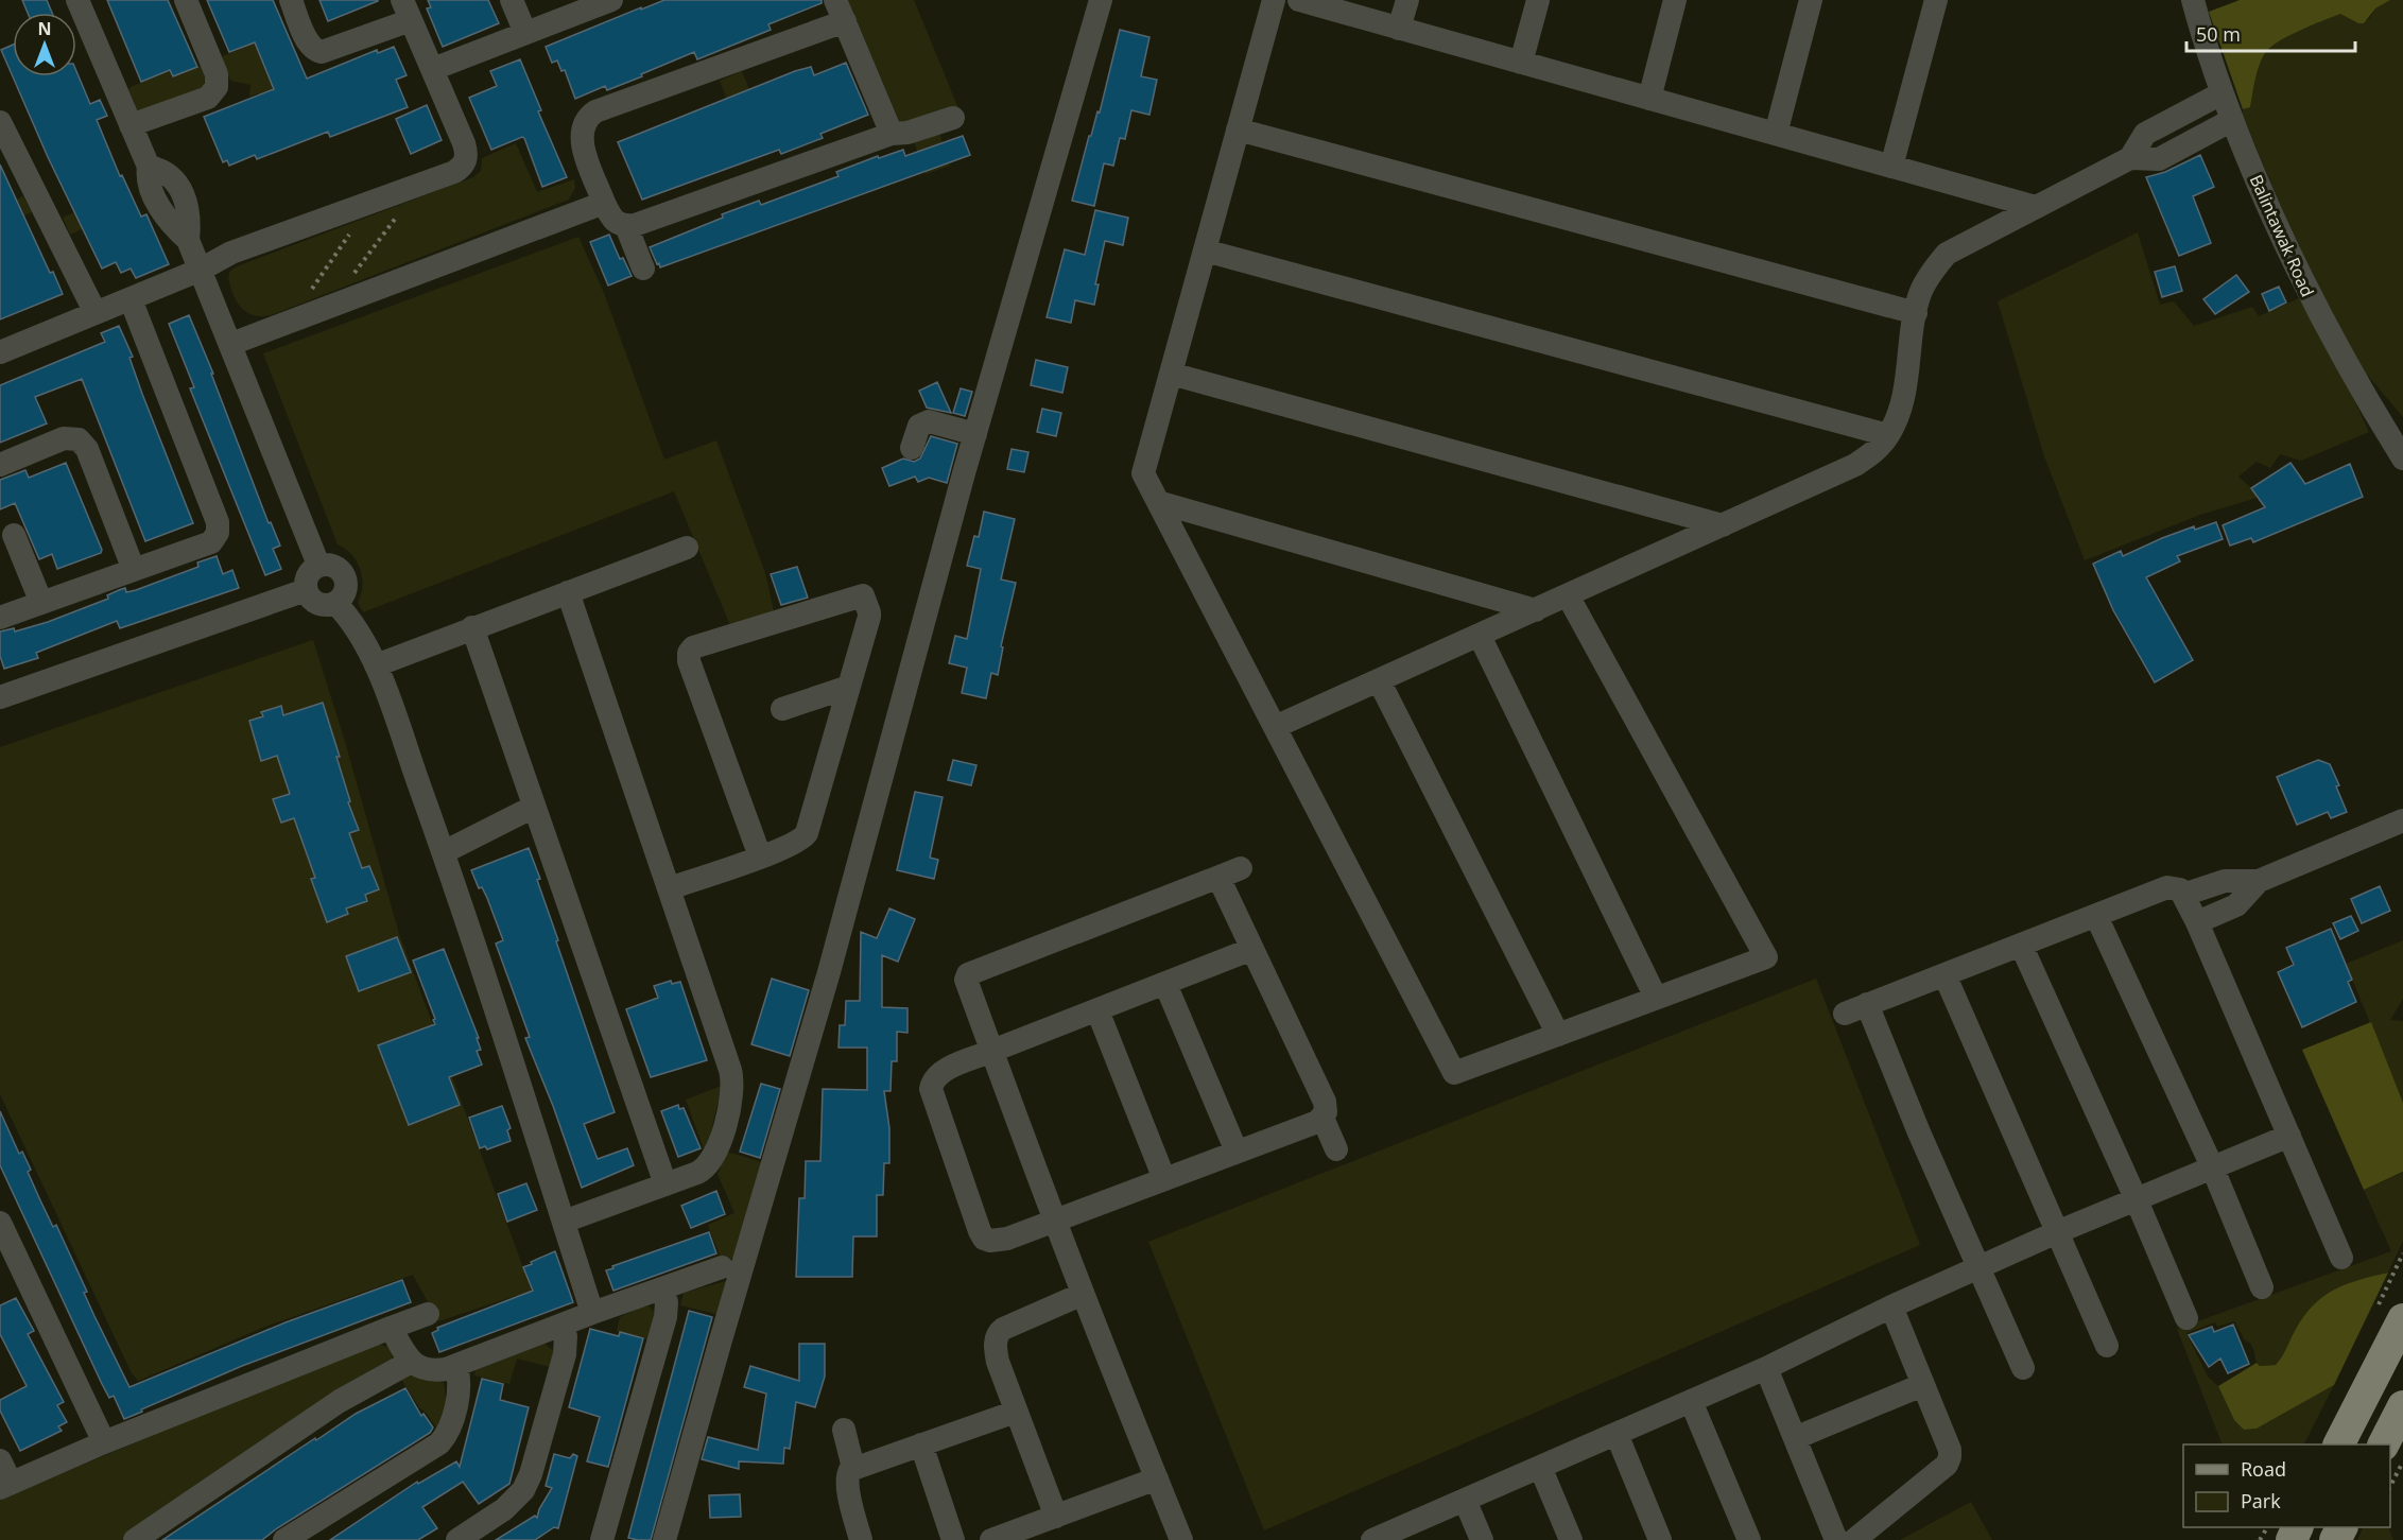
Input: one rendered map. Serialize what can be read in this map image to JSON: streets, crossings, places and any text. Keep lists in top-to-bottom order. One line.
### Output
{"streets":{"street":["Balintawak Road"]},"legend":["Road","Park"],"scale_bar":"50 m","north":"top"}
